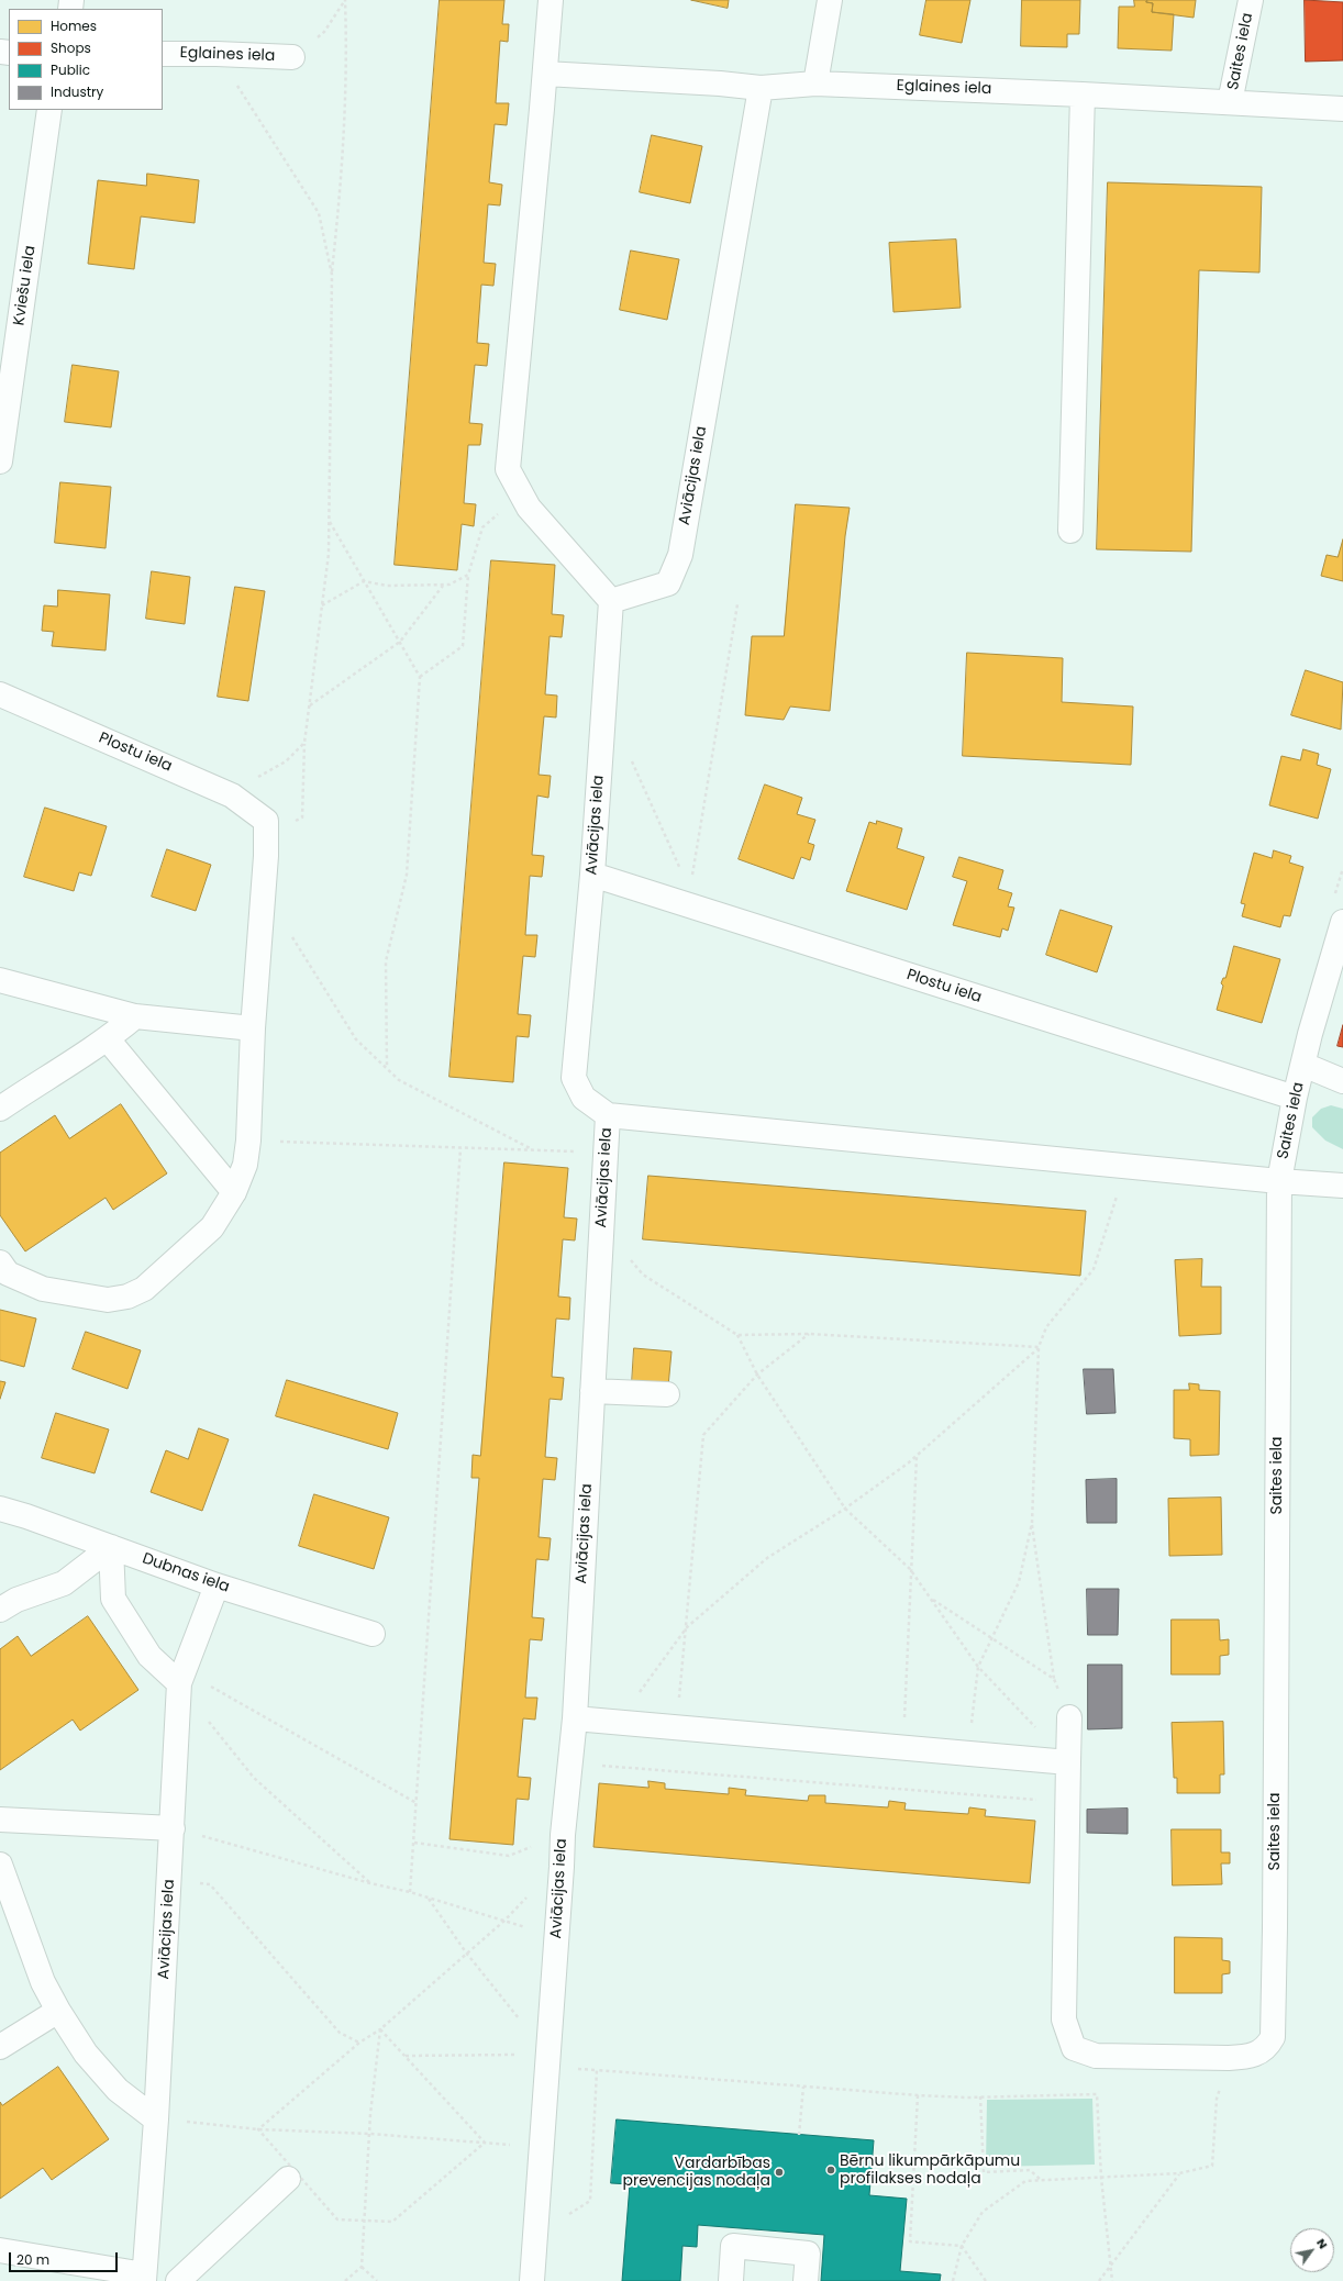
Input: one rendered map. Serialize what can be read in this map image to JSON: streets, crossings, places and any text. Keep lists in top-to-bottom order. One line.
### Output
{"streets":{"street":["Saites iela","Eglaines iela","Kviešu iela","Aviācijas iela","Plostu iela","Dubnas iela"]},"crossings":[["Saites iela","Eglaines iela"],["Saites iela","Plostu iela"],["Eglaines iela","Aviācijas iela"],["Aviācijas iela","Plostu iela"],["Aviācijas iela","Dubnas iela"]],"places":["Bērnu likumpārkāpumu profilakses nodaļa","Vardarbības prevencijas nodaļa"],"legend":["Homes","Shops","Public","Industry"],"scale_bar":"20 m","north":"top right"}
